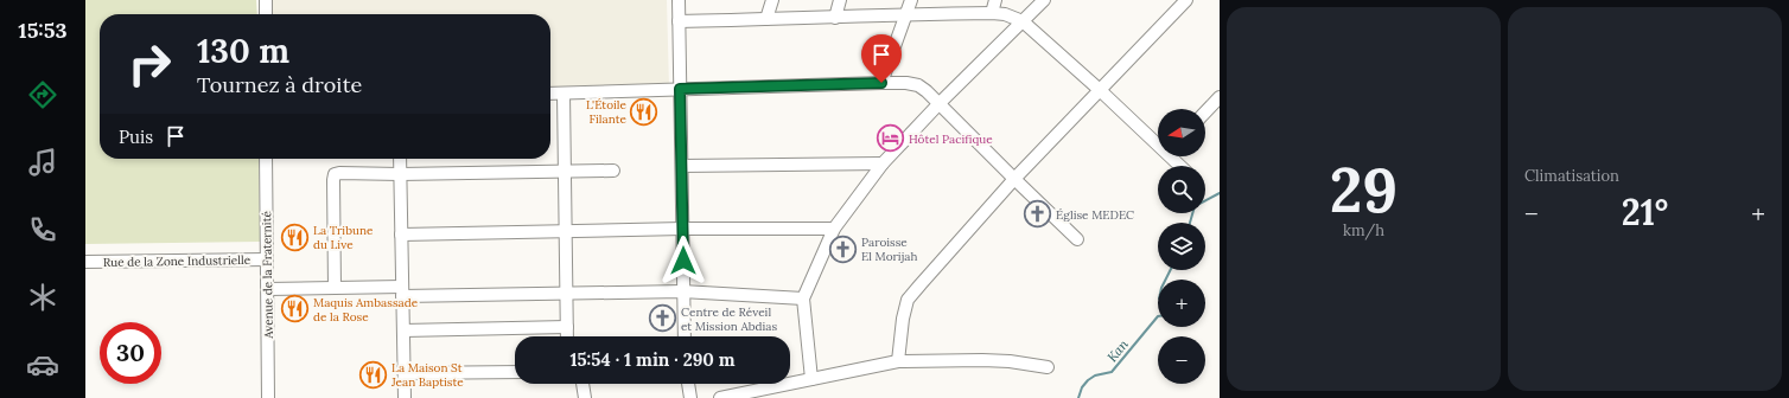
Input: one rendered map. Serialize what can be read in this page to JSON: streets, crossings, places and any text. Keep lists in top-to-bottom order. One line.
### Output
{"streets":{"street":["Rue de la Zone Industrielle","Avenue de la Fraternité"]},"crossings":[["Rue de la Zone Industrielle","Avenue de la Fraternité"]],"water":["Kan"],"places":{"restaurant":["L'Étoile Filante","La Tribune du Live","Maquis Ambassade de la Rose","La Maison St Jean Baptiste"],"hotel":["Hôtel Pacifique"],"church":["Église MEDEC","Paroisse El Morijah","Centre de Réveil et Mission Abdias"]},"north":"left","page":{"tabs":"15:53","tile":[["29","km/h"],"Climatisation"],"turn":["130 m","Tournez à droite"],"map_buttons":["+","−"],"then":"Puis","heat":["−","21°","+"],"limit":"30","trip":"15:54 · 1 min · 290 m"}}
